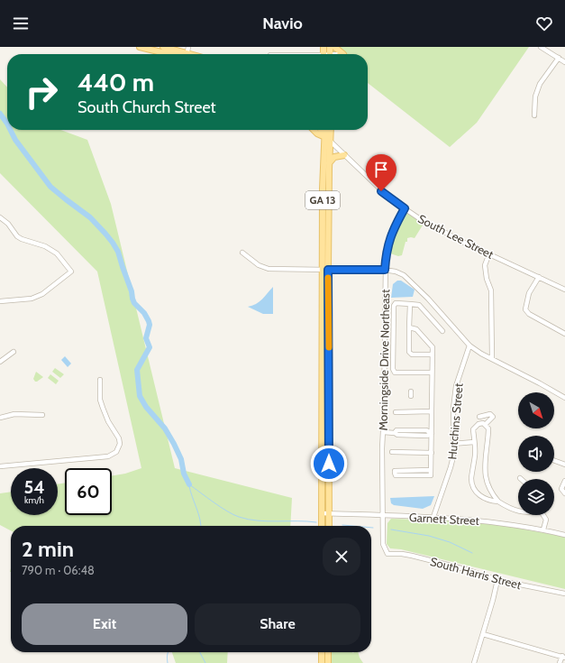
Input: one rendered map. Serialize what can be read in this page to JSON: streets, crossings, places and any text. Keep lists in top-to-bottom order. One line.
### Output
{"streets":{"main road":["GA 13","South Lee Street"],"street":["Morningside Drive Northeast","Hutchins Street","Garnett Street","South Harris Street"]},"crossings":[["GA 13","South Lee Street"],["GA 13","Garnett Street"],["South Lee Street","Morningside Drive Northeast"],["Morningside Drive Northeast","Garnett Street"],["Morningside Drive Northeast","South Harris Street"],["Hutchins Street","Garnett Street"]],"north":"bottom right","page":{"header":"Navio","turn":["440 m","South Church Street"],"speed":"54 km/h","limit":"60","heading":["2 min","790 m · 06:48"],"buttons":["Exit","Share"]}}
